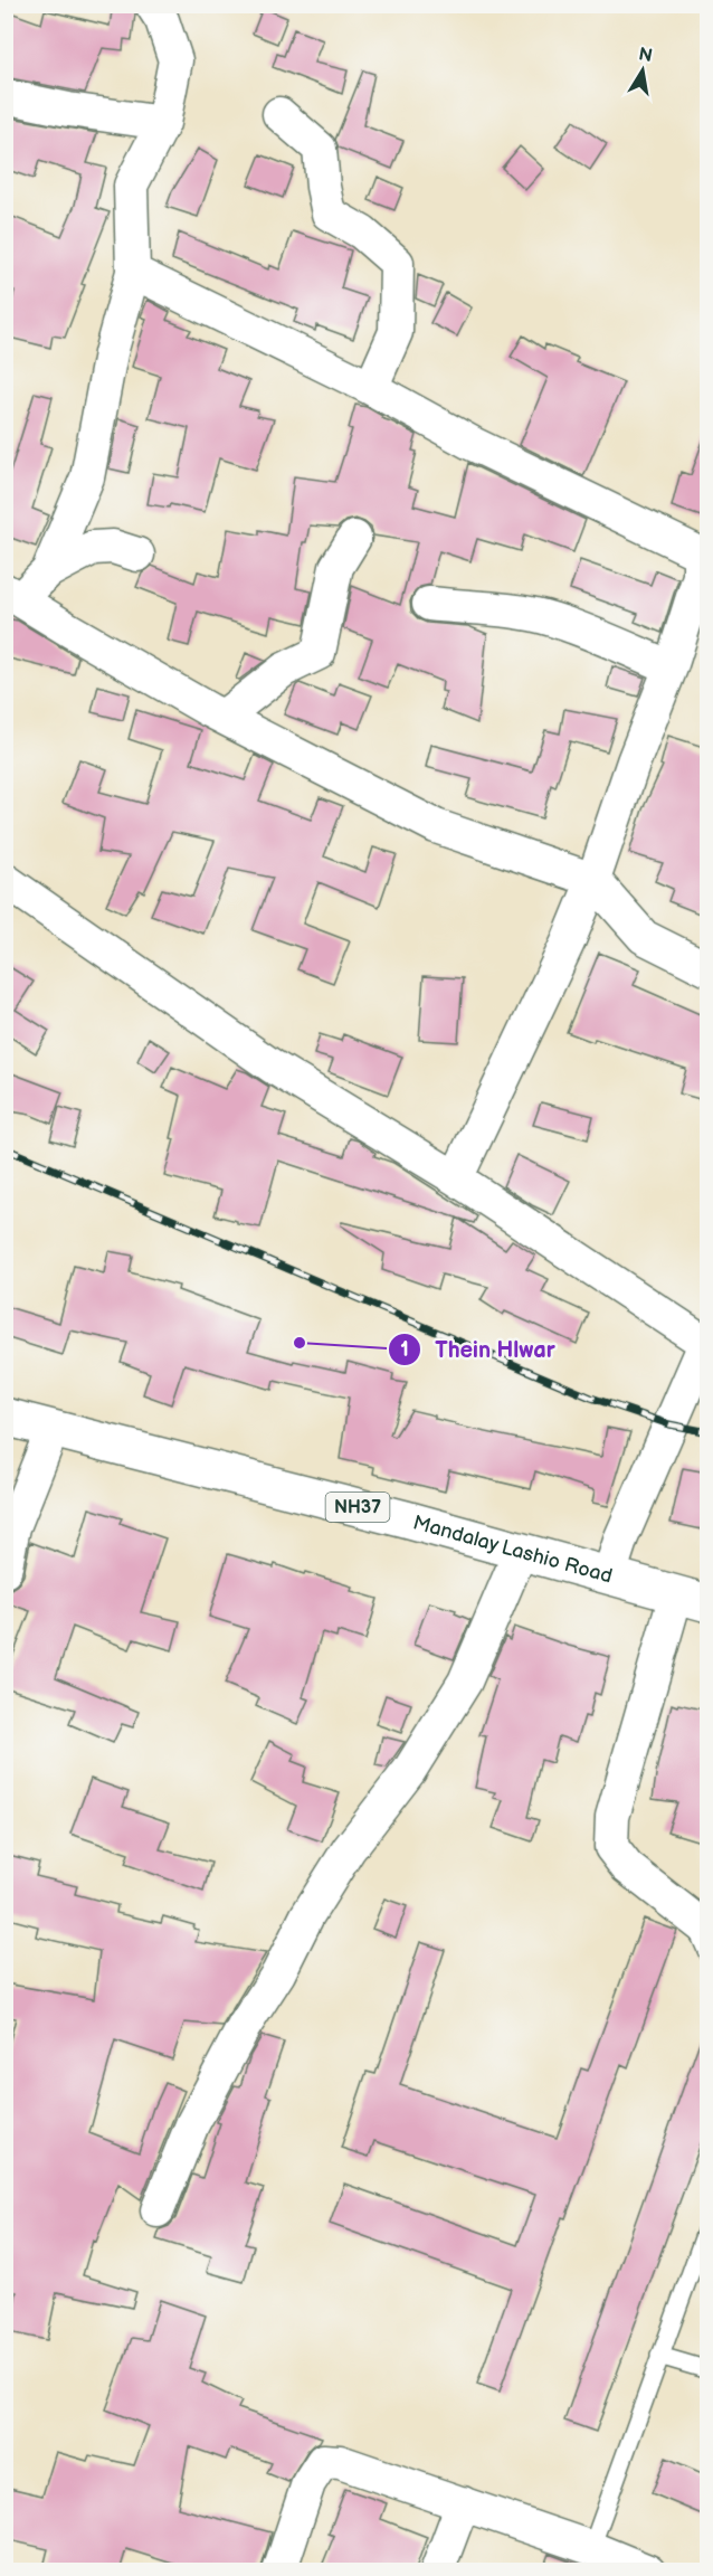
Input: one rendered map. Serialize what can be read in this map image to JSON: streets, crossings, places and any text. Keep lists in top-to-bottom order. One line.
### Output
{"streets":{"highway":["NH37","Mandalay Lashio Road"]},"places":["Thein Hlwar"],"north":"top"}
